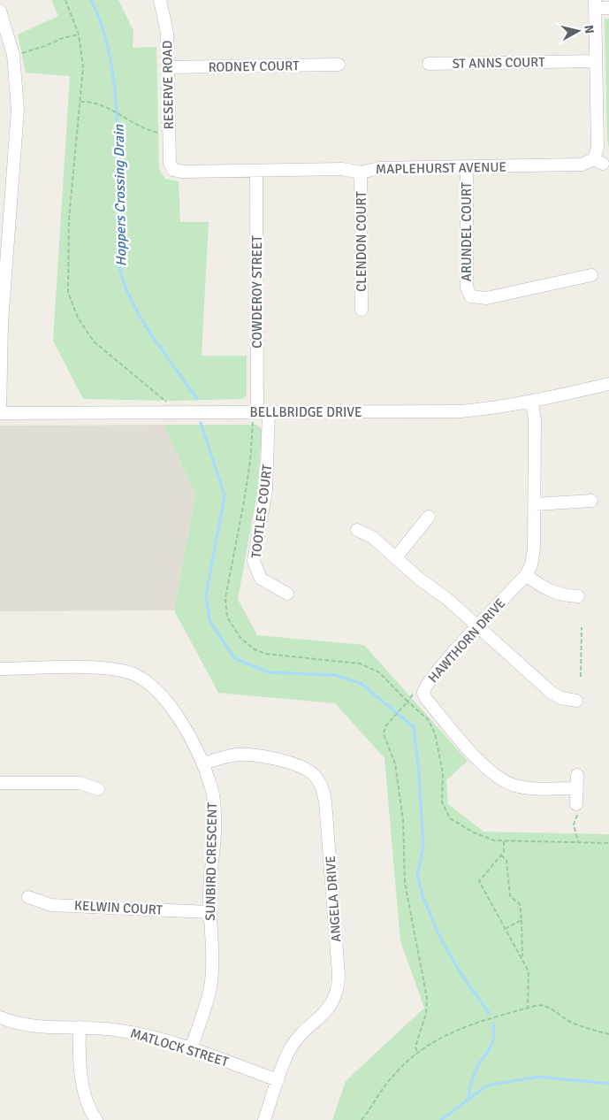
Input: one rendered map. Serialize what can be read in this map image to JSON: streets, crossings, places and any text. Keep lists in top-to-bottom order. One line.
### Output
{"streets":{"street":["ST ANNS COURT","RODNEY COURT","RESERVE ROAD","MAPLEHURST AVENUE","ARUNDEL COURT","CLENDON COURT","COWDEROY STREET","BELLBRIDGE DRIVE","TOOTLES COURT","HAWTHORN DRIVE","SUNBIRD CRESCENT","ANGELA DRIVE","KELWIN COURT","MATLOCK STREET"]},"crossings":[["ST ANNS COURT","MAPLEHURST AVENUE"],["RODNEY COURT","RESERVE ROAD"],["RESERVE ROAD","MAPLEHURST AVENUE"],["MAPLEHURST AVENUE","ARUNDEL COURT"],["MAPLEHURST AVENUE","CLENDON COURT"],["MAPLEHURST AVENUE","COWDEROY STREET"],["COWDEROY STREET","BELLBRIDGE DRIVE"],["COWDEROY STREET","TOOTLES COURT"],["BELLBRIDGE DRIVE","TOOTLES COURT"],["BELLBRIDGE DRIVE","HAWTHORN DRIVE"],["SUNBIRD CRESCENT","ANGELA DRIVE"],["SUNBIRD CRESCENT","KELWIN COURT"],["SUNBIRD CRESCENT","MATLOCK STREET"],["ANGELA DRIVE","MATLOCK STREET"]],"water":["Hoppers Crossing Drain"],"north":"right"}
